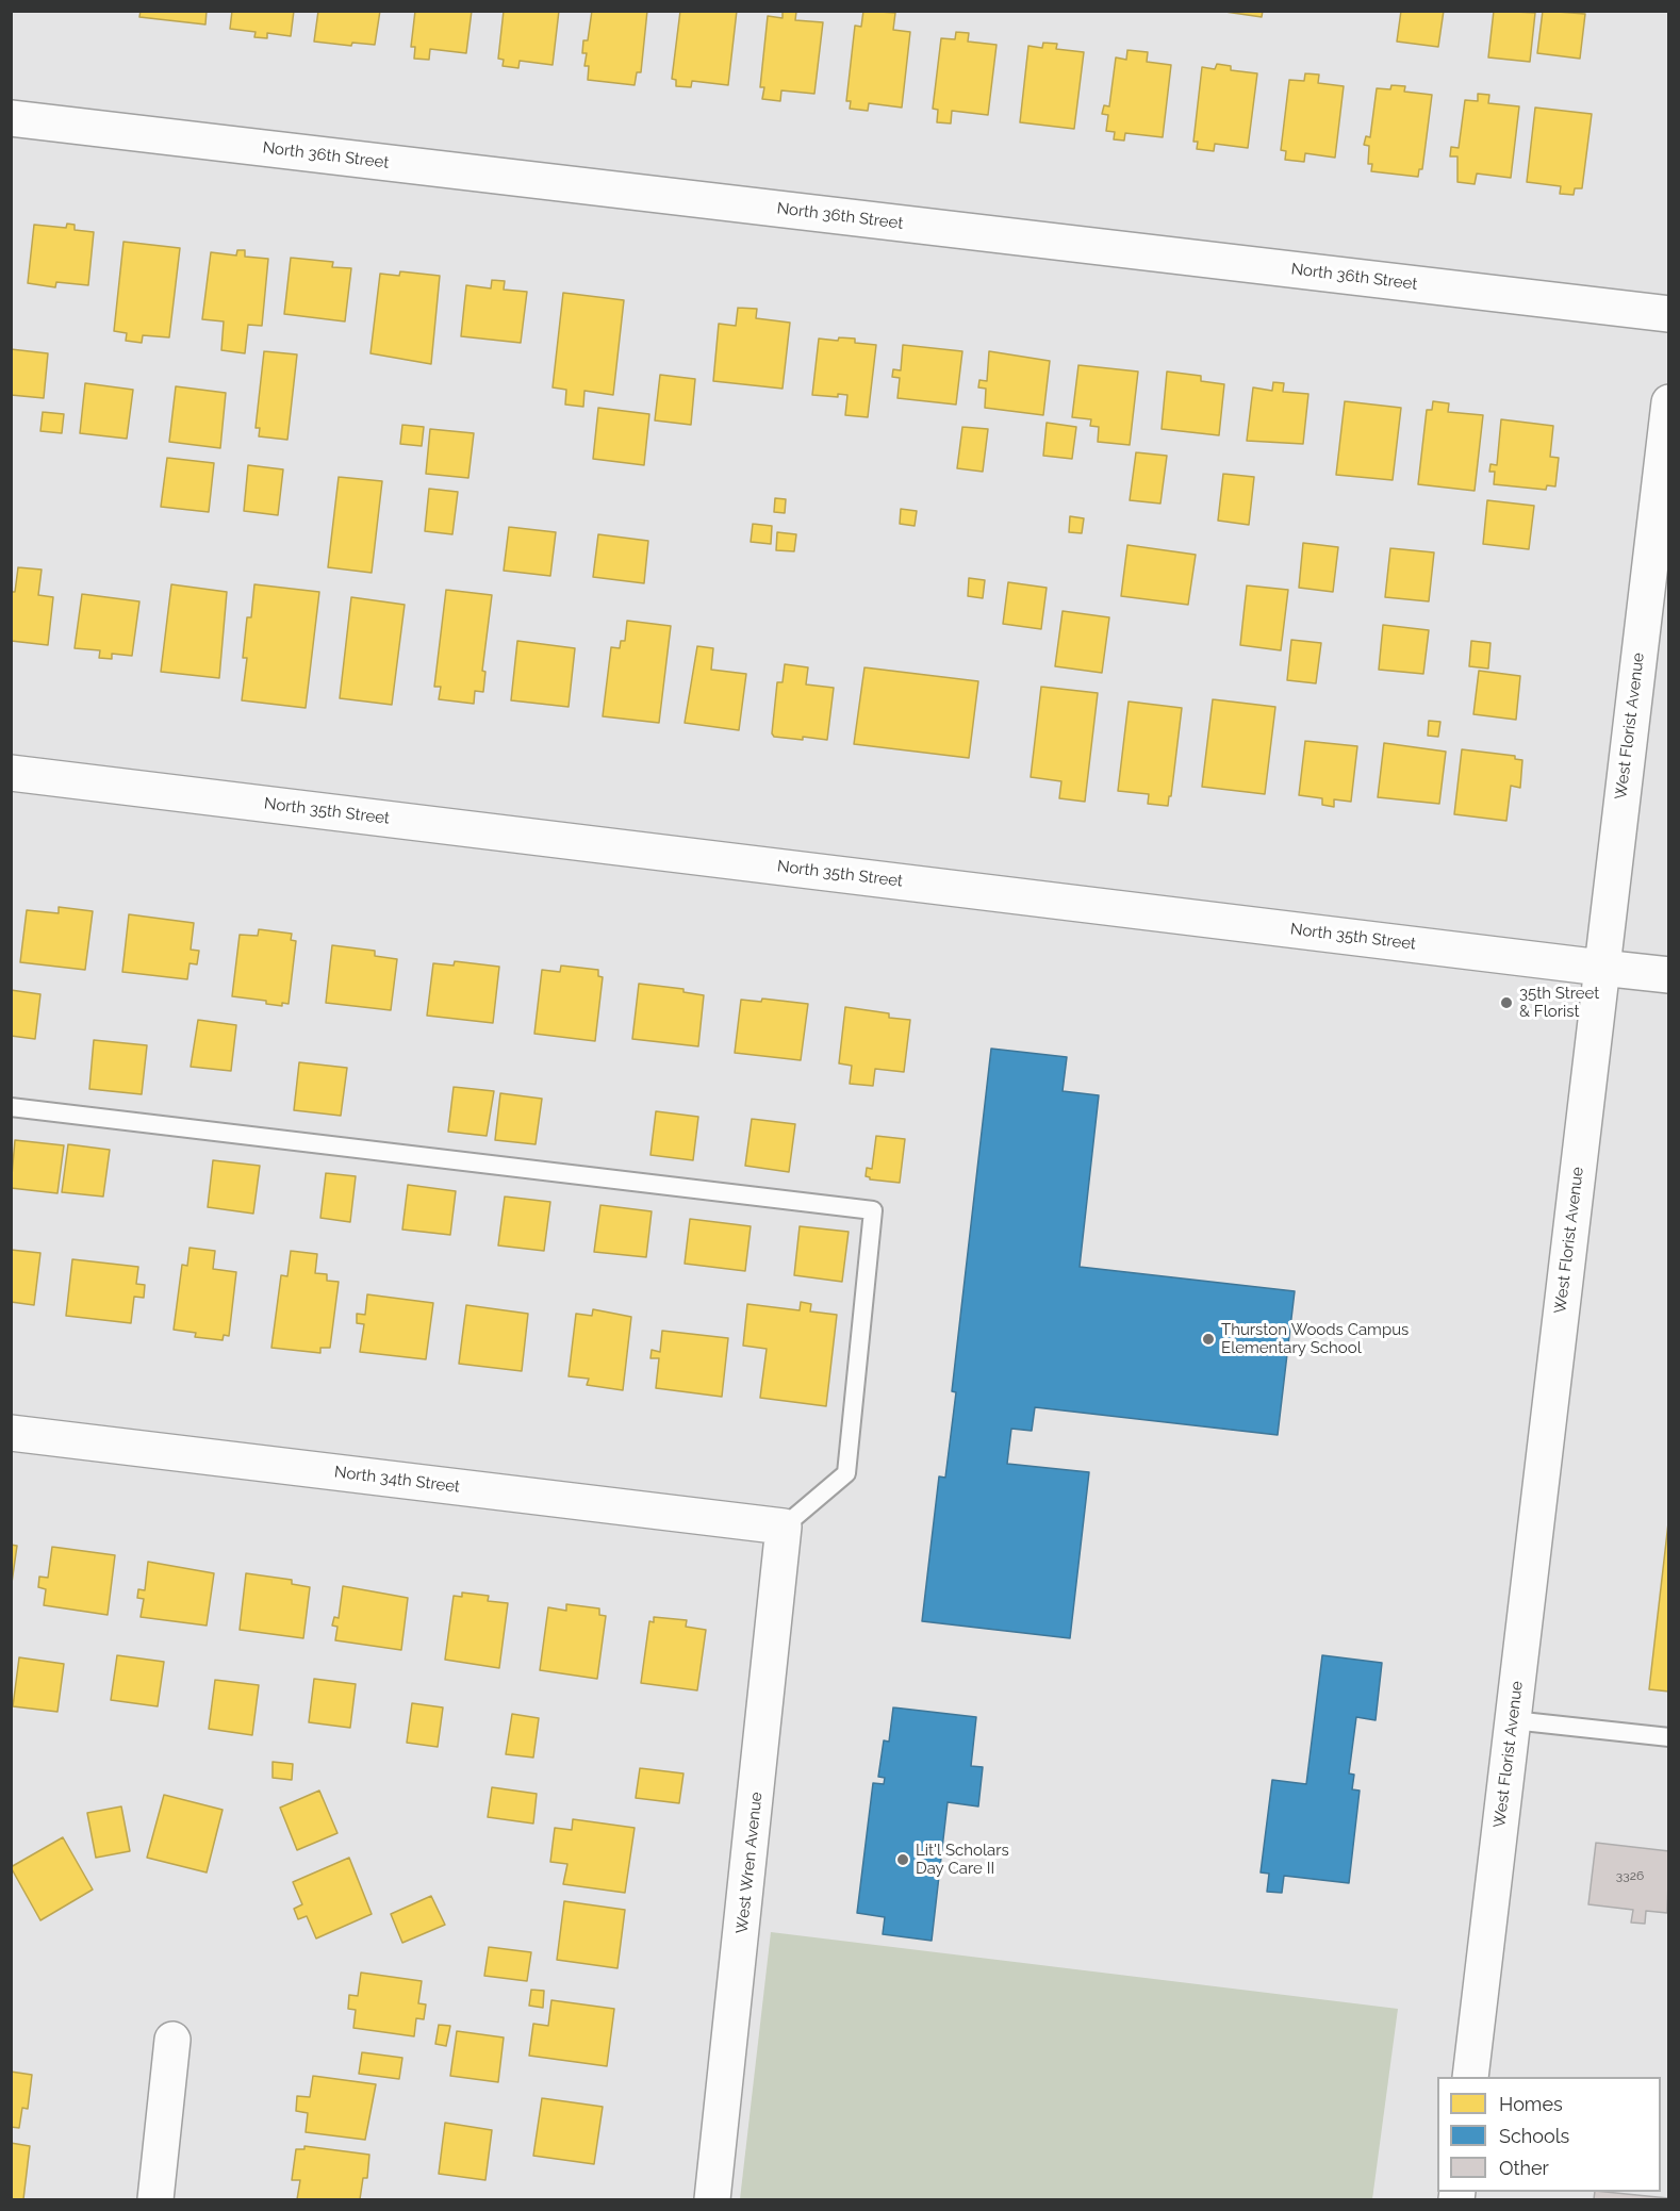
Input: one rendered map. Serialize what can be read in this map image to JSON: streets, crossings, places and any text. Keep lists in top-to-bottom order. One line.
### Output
{"streets":{"street":["North 36th Street","West Florist Avenue","North 35th Street","North 34th Street","West Wren Avenue"]},"crossings":[["West Florist Avenue","North 35th Street"],["North 34th Street","West Wren Avenue"]],"places":["35th Street & Florist","Thurston Woods Campus Elementary School","Lit'l Scholars Day Care II"],"house_numbers":["3326"],"legend":["Homes","Schools","Other"]}
